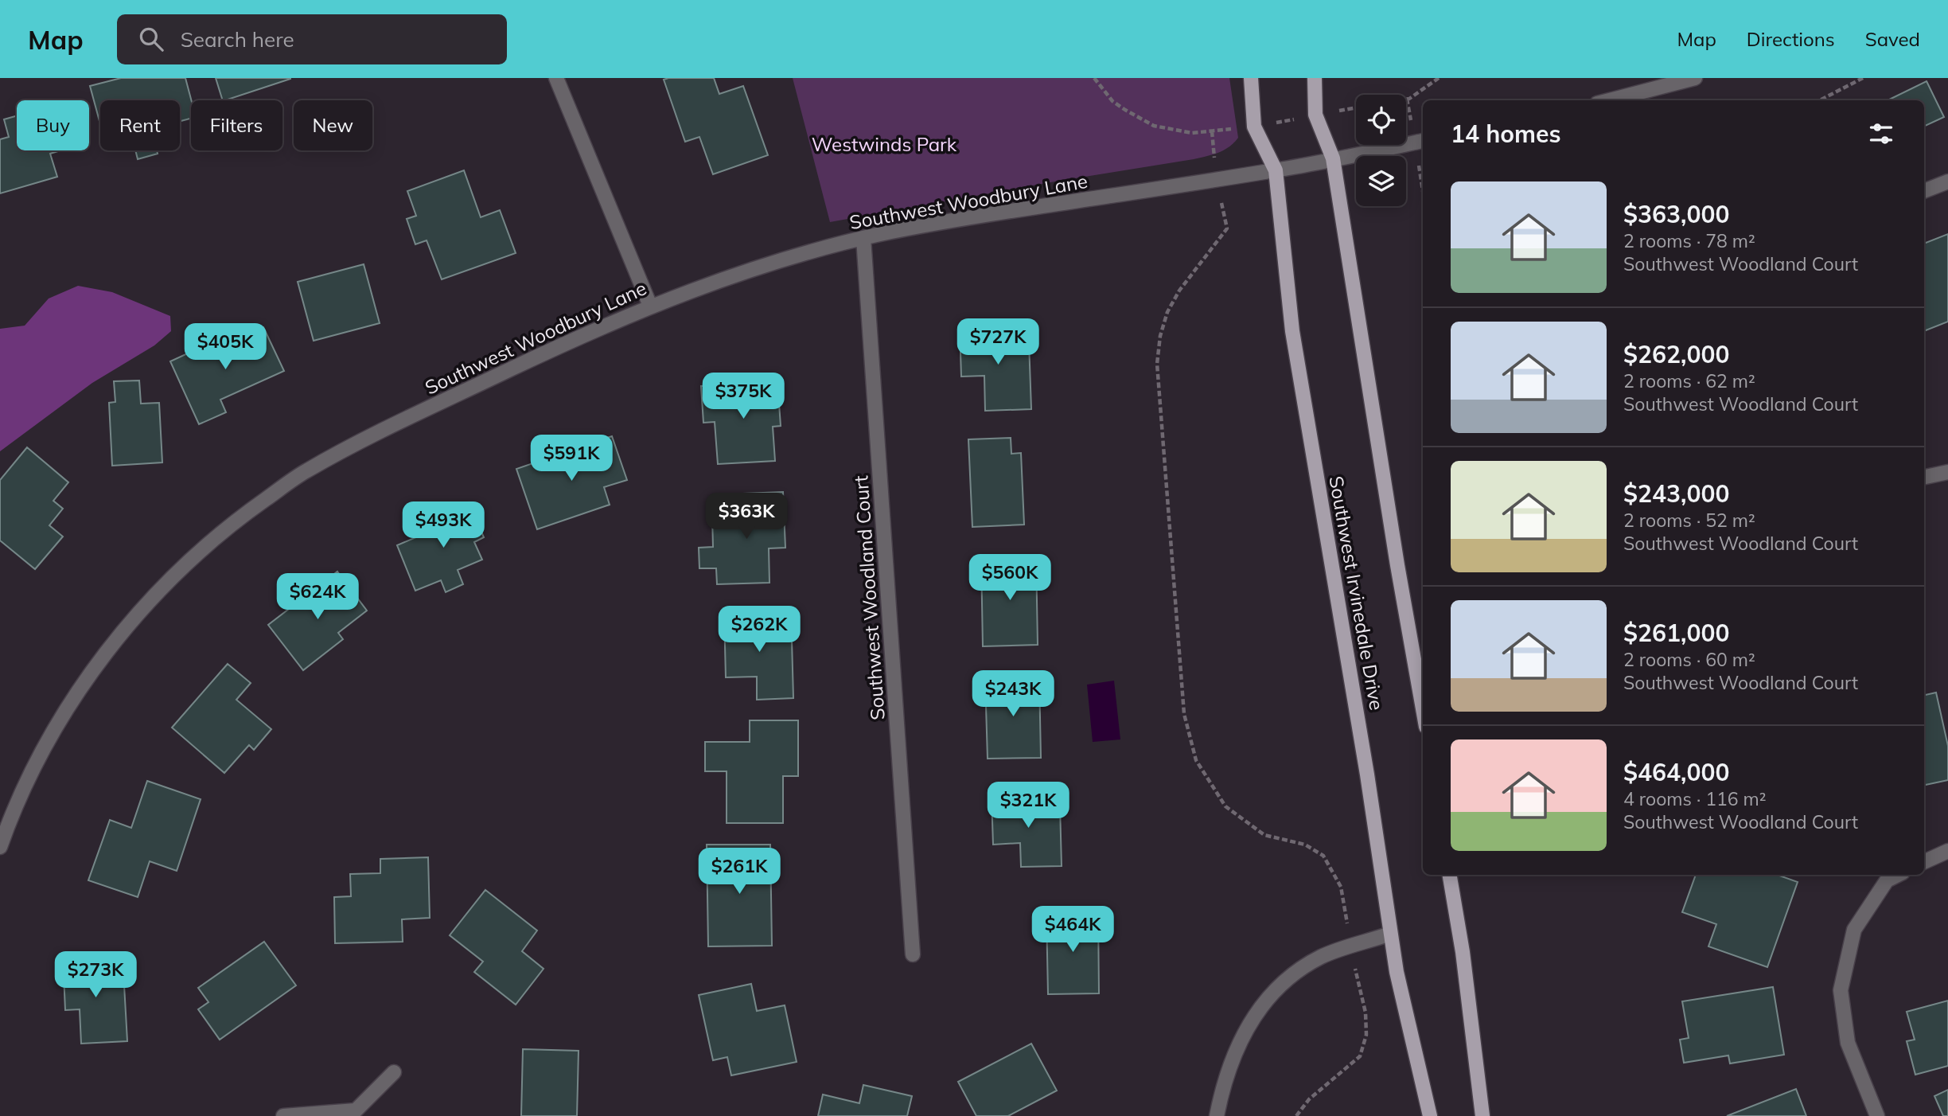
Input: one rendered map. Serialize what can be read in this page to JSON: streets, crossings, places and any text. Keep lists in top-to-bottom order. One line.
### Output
{"streets":{"main road":["Southwest Irvinedale Drive"],"street":["Southwest Woodbury Lane","Southwest Woodland Court"]},"crossings":[["Southwest Woodbury Lane","Southwest Irvinedale Drive"],["Southwest Woodbury Lane","Southwest Woodland Court"]],"parks":["Westwinds Park"],"page":{"header":"Map","search":"Search here","nav":["Map","Directions","Saved"],"chip":["Buy","Rent","Filters","New"],"heading":"14 homes","list":[{"name":"$363,000","note":"2 rooms · 78 m² · Southwest Woodland Court"},{"name":"$262,000","note":"2 rooms · 62 m² · Southwest Woodland Court"},{"name":"$243,000","note":"2 rooms · 52 m² · Southwest Woodland Court"},{"name":"$261,000","note":"2 rooms · 60 m² · Southwest Woodland Court"},{"name":"$464,000","note":"4 rooms · 116 m² · Southwest Woodland Court"}],"price":["$727K","$405K","$375K","$591K","$363K","$493K","$560K","$624K","$262K","$243K","$321K","$261K","$464K","$273K"]}}
